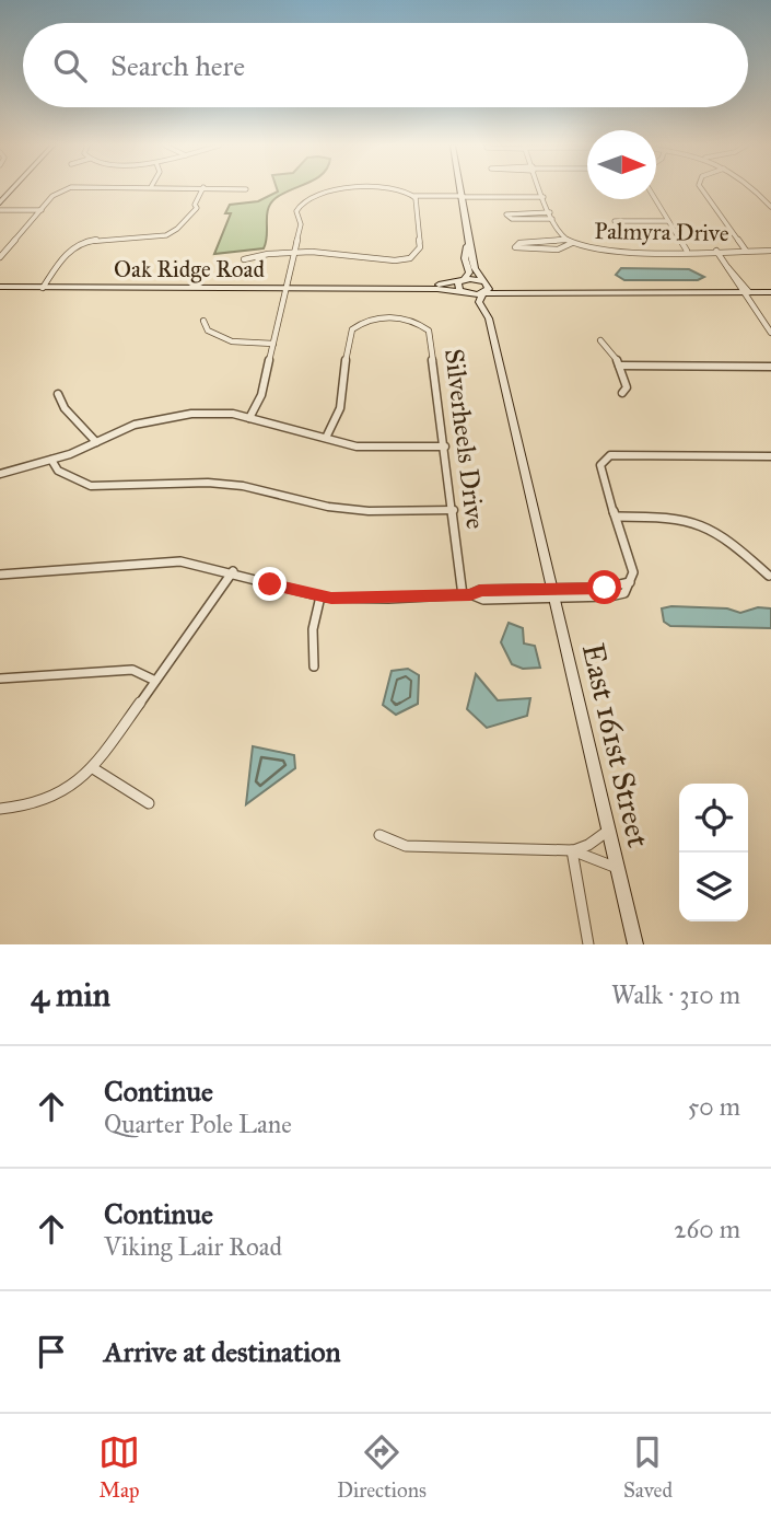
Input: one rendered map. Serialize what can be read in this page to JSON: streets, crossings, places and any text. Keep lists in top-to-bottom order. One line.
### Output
{"streets":{"street":["Palmyra Drive","Oak Ridge Road","Silverheels Drive","East 161st Street"]},"crossings":[["Oak Ridge Road","East 161st Street"]],"north":"right","page":{"search":"Search here","heading":["4 min","Walk · 310 m"],"list":[["Continue","Quarter Pole Lane","50 m"],["Continue","Viking Lair Road","260 m"],"Arrive at destination"],"nav":["Map","Directions","Saved"]}}
